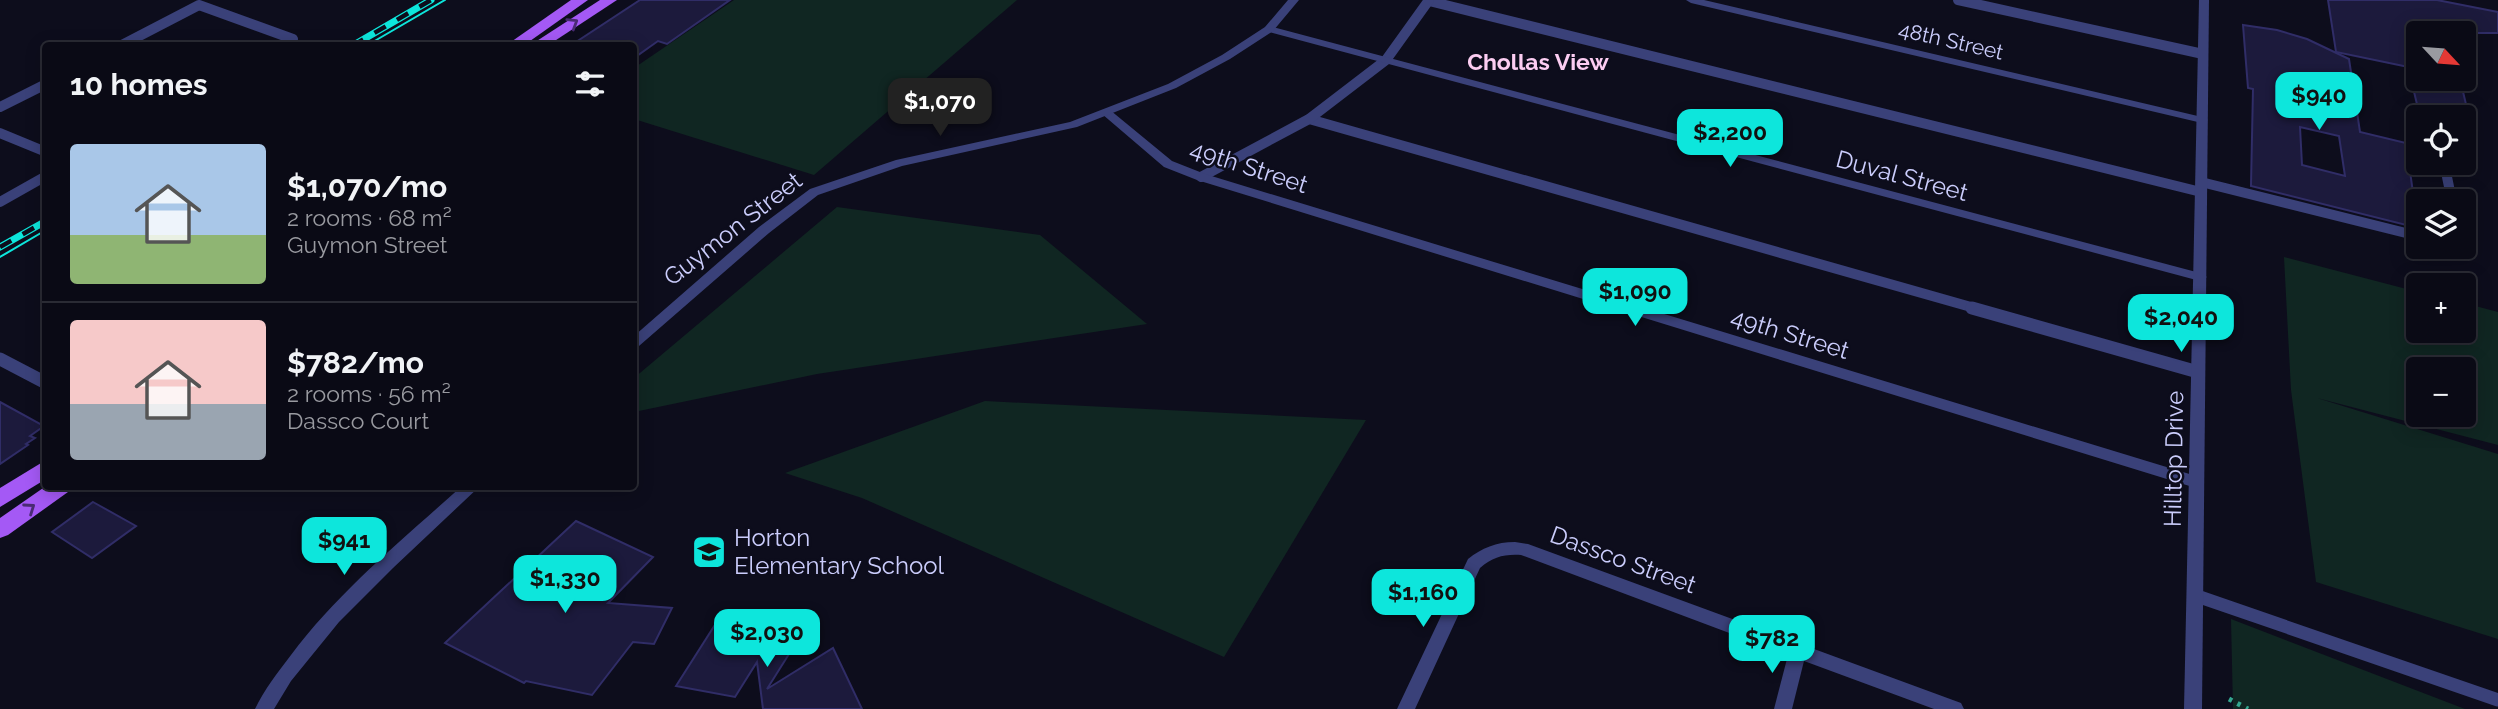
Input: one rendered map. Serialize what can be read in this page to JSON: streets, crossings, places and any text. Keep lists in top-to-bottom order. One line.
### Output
{"streets":{"street":["48th Street","49th Street","Duval Street","Guymon Street","Hilltop Drive","Dassco Street"]},"crossings":[["48th Street","Hilltop Drive"],["49th Street","Guymon Street"],["49th Street","Hilltop Drive"],["Duval Street","Guymon Street"],["Duval Street","Hilltop Drive"]],"districts":["Chollas View"],"places":{"school or university":["Horton Elementary School"]},"north":"bottom right","page":{"map_buttons":["+","−"],"heading":"10 homes","price":["$940","$1,070","$2,200","$1,090","$2,040","$941","$1,330","$1,160","$2,030","$782"],"list":[{"name":"$1,070/mo","note":"2 rooms · 68 m² · Guymon Street"},{"name":"$782/mo","note":"2 rooms · 56 m² · Dassco Court"}]}}
